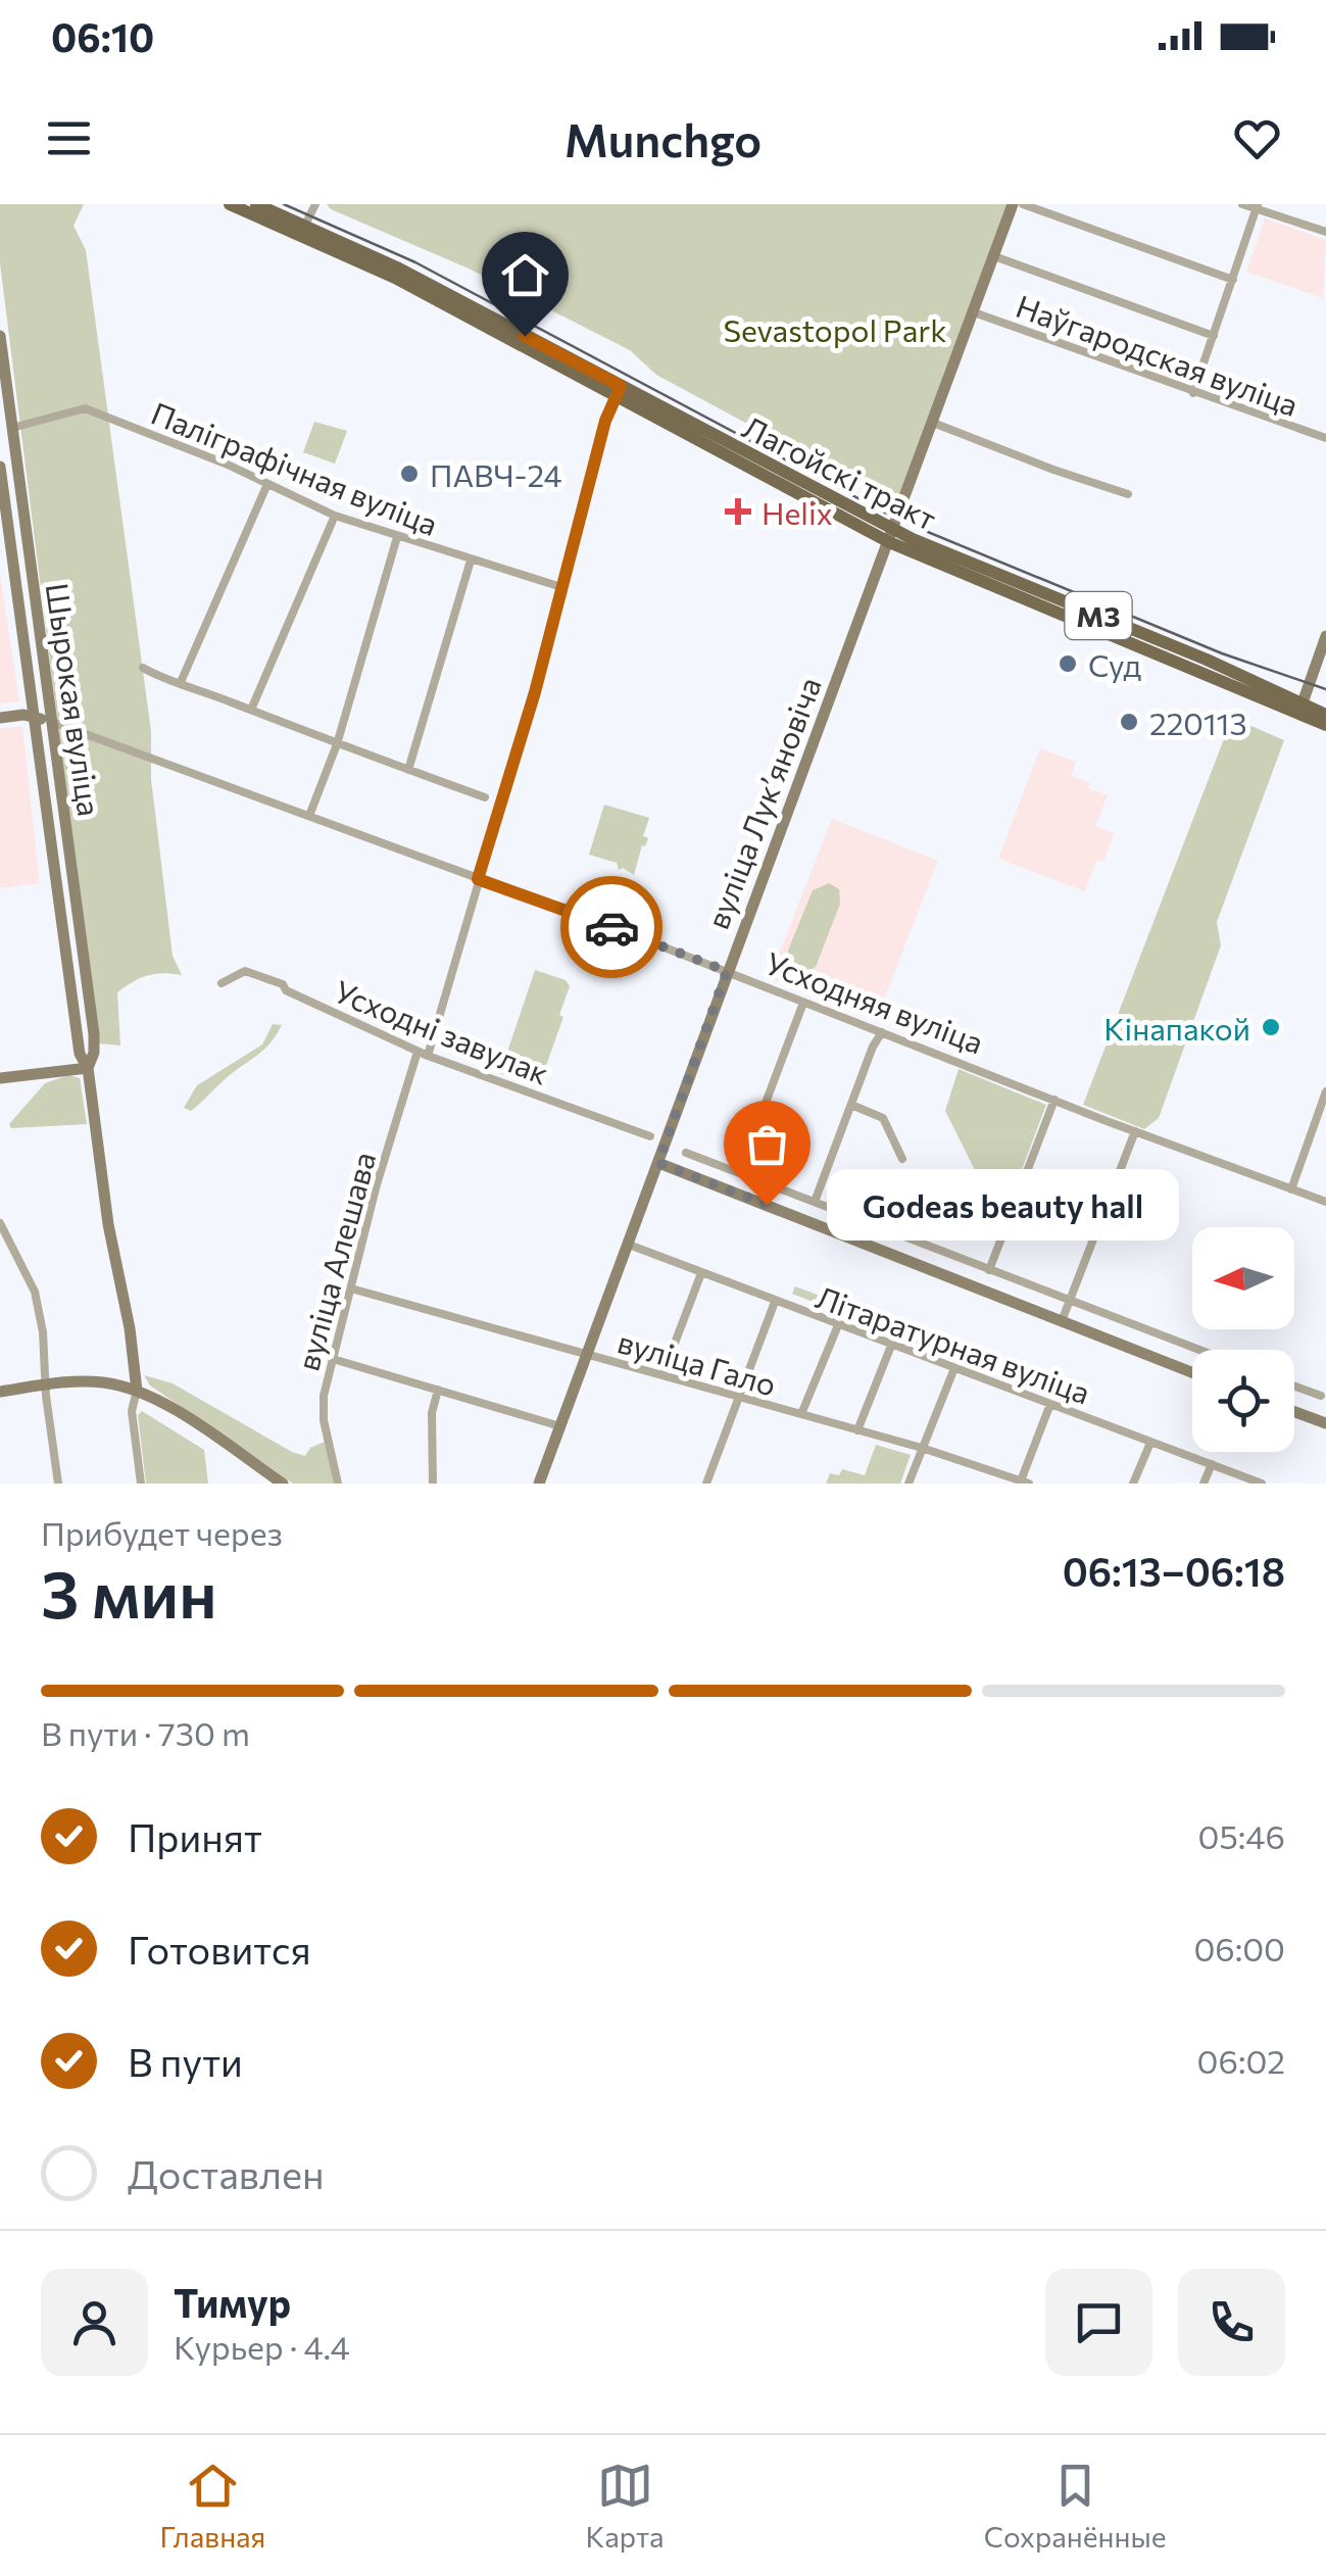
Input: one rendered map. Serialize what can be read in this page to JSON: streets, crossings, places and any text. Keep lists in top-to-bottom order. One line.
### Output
{"streets":{"main road":["Лагойскі тракт","М3","Шырокая вуліца","вуліца Лукʼяновіча","Усходняя вуліца"],"street":["Наўгародская вуліца","Паліграфічная вуліца","Усходні завулак","вуліца Алешава","Літаратурная вуліца","вуліца Гало"]},"crossings":[["Наўгародская вуліца","вуліца Лукʼяновіча"],["Паліграфічная вуліца","Шырокая вуліца"],["Паліграфічная вуліца","вуліца Алешава"],["Лагойскі тракт","М3"],["Лагойскі тракт","вуліца Лукʼяновіча"],["Лагойскі тракт","вуліца Алешава"],["Шырокая вуліца","Усходняя вуліца"],["вуліца Лукʼяновіча","Усходняя вуліца"],["вуліца Лукʼяновіча","Літаратурная вуліца"],["вуліца Лукʼяновіча","вуліца Гало"],["Усходняя вуліца","вуліца Алешава"],["Усходні завулак","вуліца Алешава"],["вуліца Алешава","вуліца Гало"]],"parks":["Sevastopol Park"],"places":{"other":["ПАВЧ-24","Суд","220113","Кінапакой","Godeas beauty hall"],"health":["Helix"]},"north":"left","page":{"status":"06:10","header":"Munchgo","bubble":"Godeas beauty hall","heading":["3 мин","Прибудет через","06:13–06:18"],"panel":["Тимур","Курьер · 4.4"],"bar":"В пути · 730 m","list":[["Принят","05:46"],["Готовится","06:00"],["В пути","06:02"],"Доставлен"],"tabs":["Главная","Карта","Сохранённые"]}}
